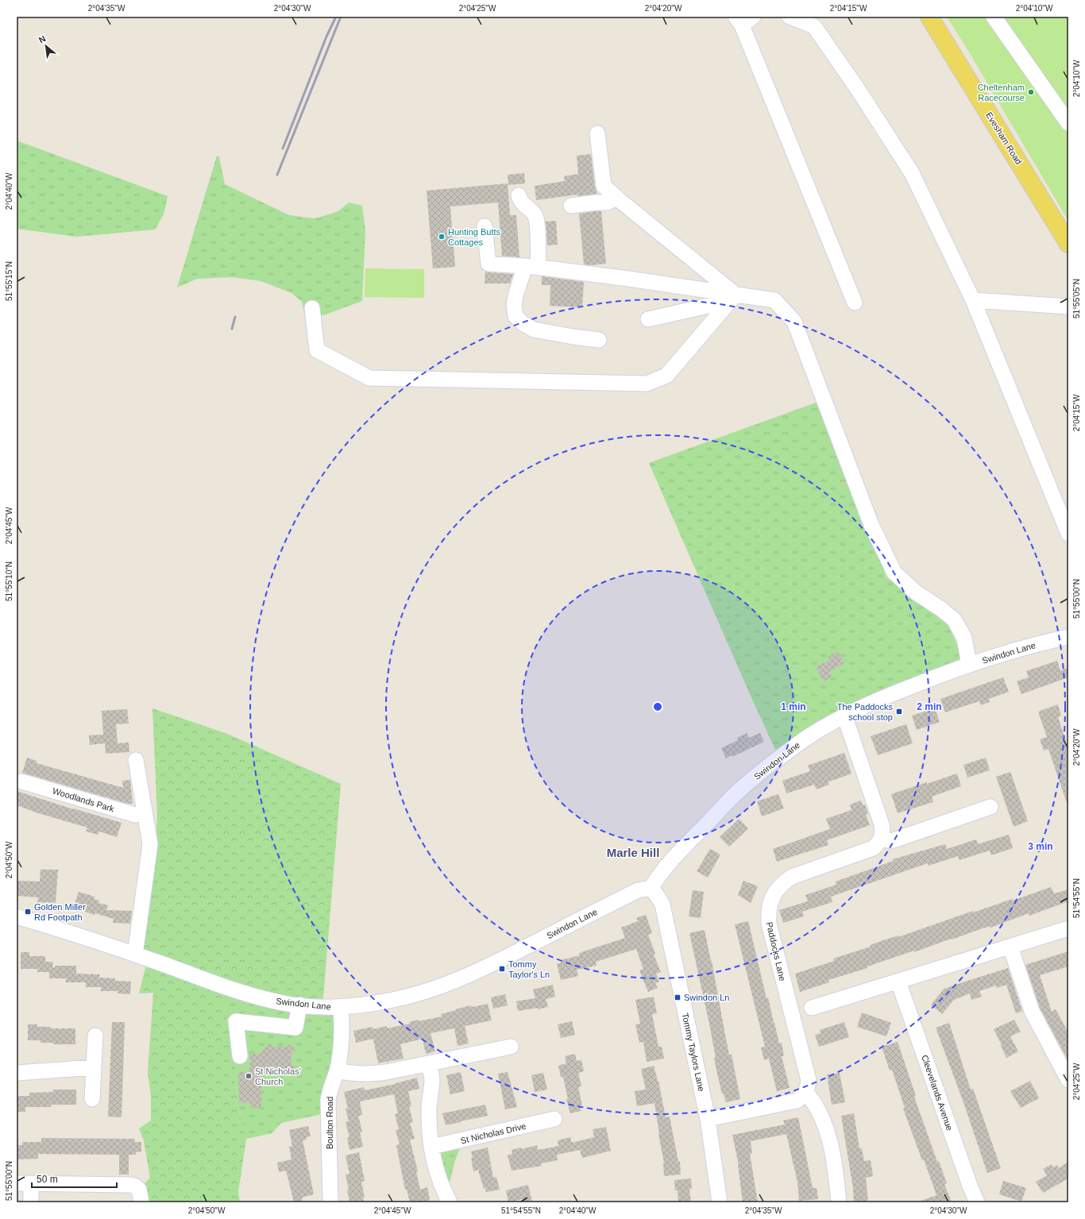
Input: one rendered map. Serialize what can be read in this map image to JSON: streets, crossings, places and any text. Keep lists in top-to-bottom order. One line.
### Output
{"streets":{"main road":["Evesham Road"],"street":["Swindon Lane","Woodlands Park","Paddocks Lane","Tommy Taylors Lane","Cleevelands Avenue","Boulton Road","St Nicholas Drive"]},"crossings":[["Swindon Lane","Tommy Taylors Lane"],["Swindon Lane","Boulton Road"]],"districts":["Marle Hill"],"places":{"other":["Cheltenham Racecourse","Hunting Butts Cottages","St Nicholas' Church"],"transit":["The Paddocks school stop","Golden Miller Rd Footpath","Tommy Taylor's Ln","Swindon Ln"]},"scale_bar":"50 m","north":"top left","coordinates":["2°04'35\"W","2°04'30\"W","2°04'25\"W","2°04'20\"W","2°04'15\"W","2°04'10\"W","2°04'40\"W","51°55'15\"N","51°55'05\"N","2°04'45\"W","51°55'10\"N","51°55'00\"N","2°04'50\"W","51°54'55\"N"],"rings":["1 min","2 min","3 min"]}
